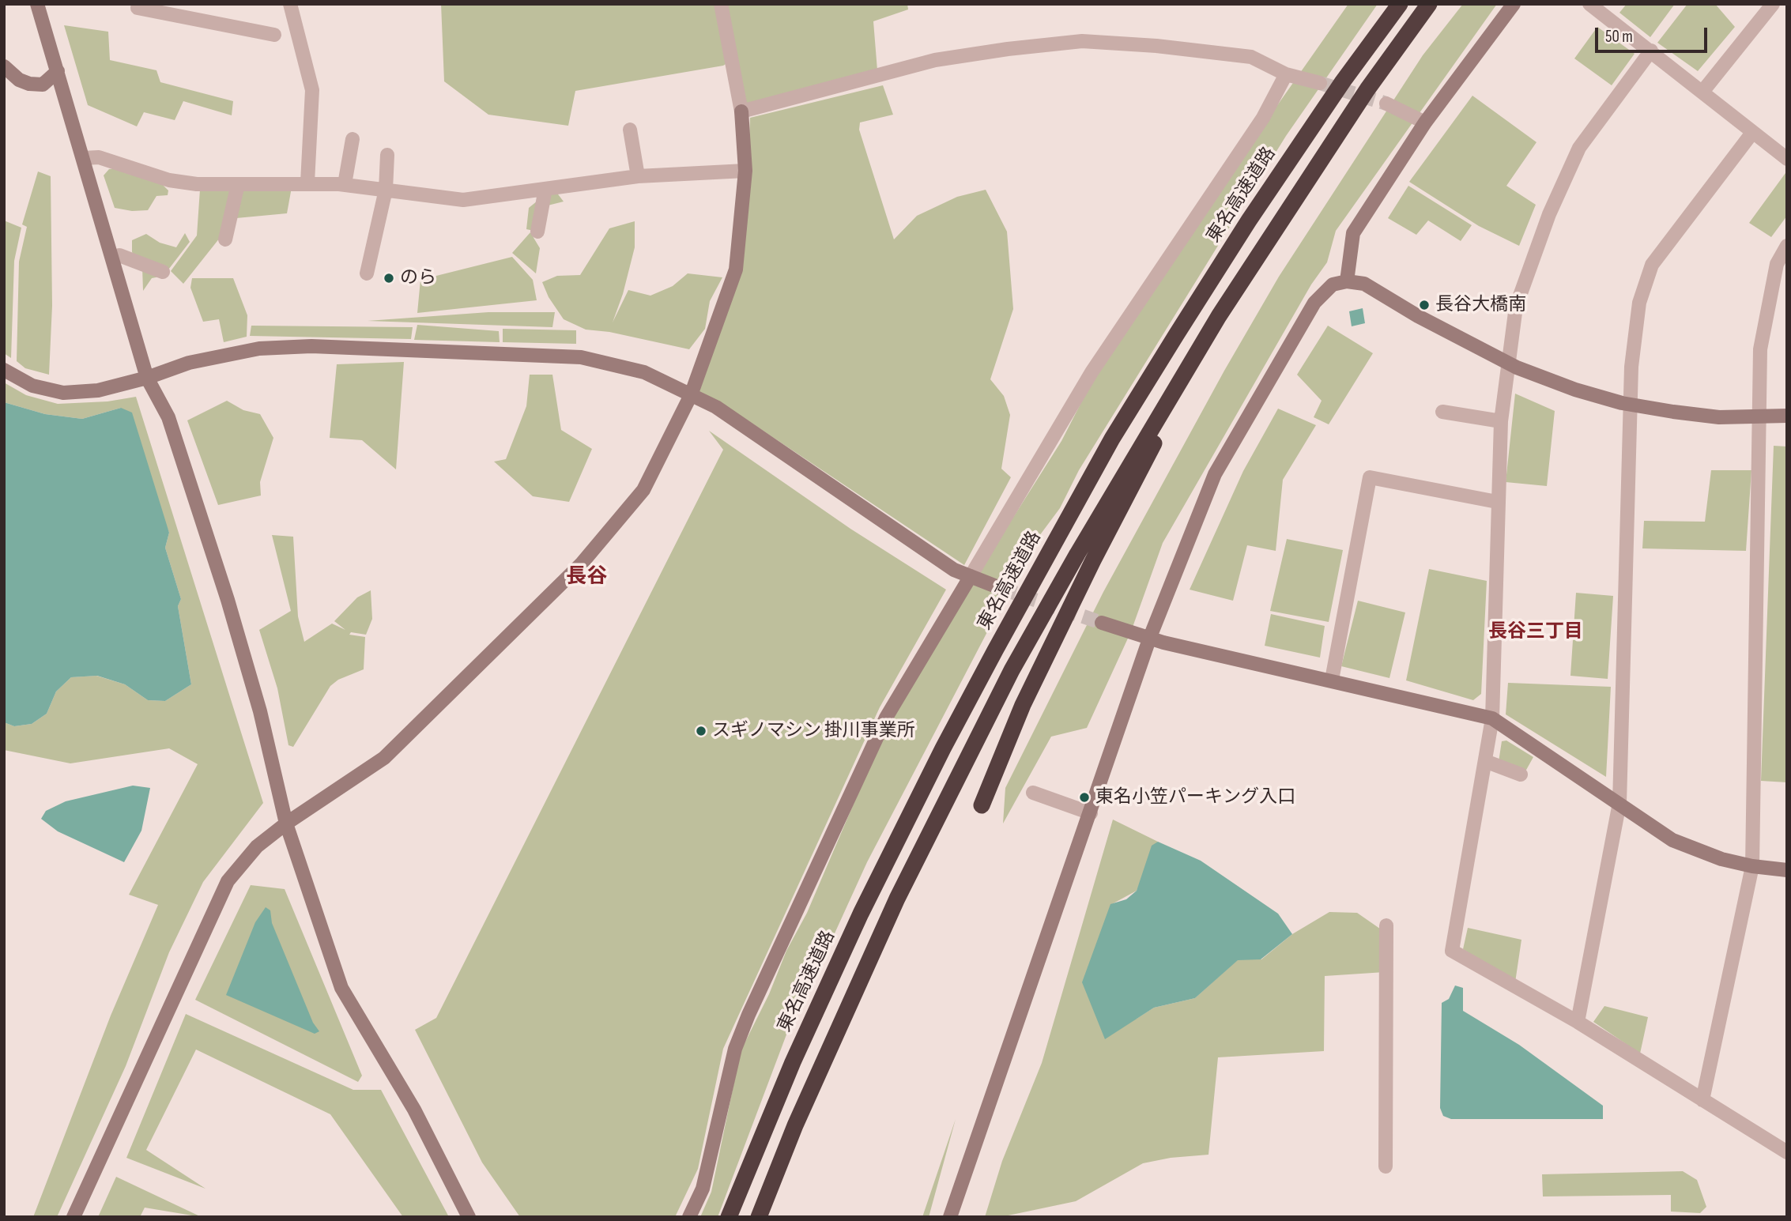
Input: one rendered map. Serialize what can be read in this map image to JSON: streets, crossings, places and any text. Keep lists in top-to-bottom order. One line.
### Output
{"streets":{"highway":["東名高速道路"]},"districts":["長谷","長谷三丁目"],"places":["のら","長谷大橋南","スギノマシン 掛川事業所","東名小笠パーキング入口"],"scale_bar":"50 m"}
